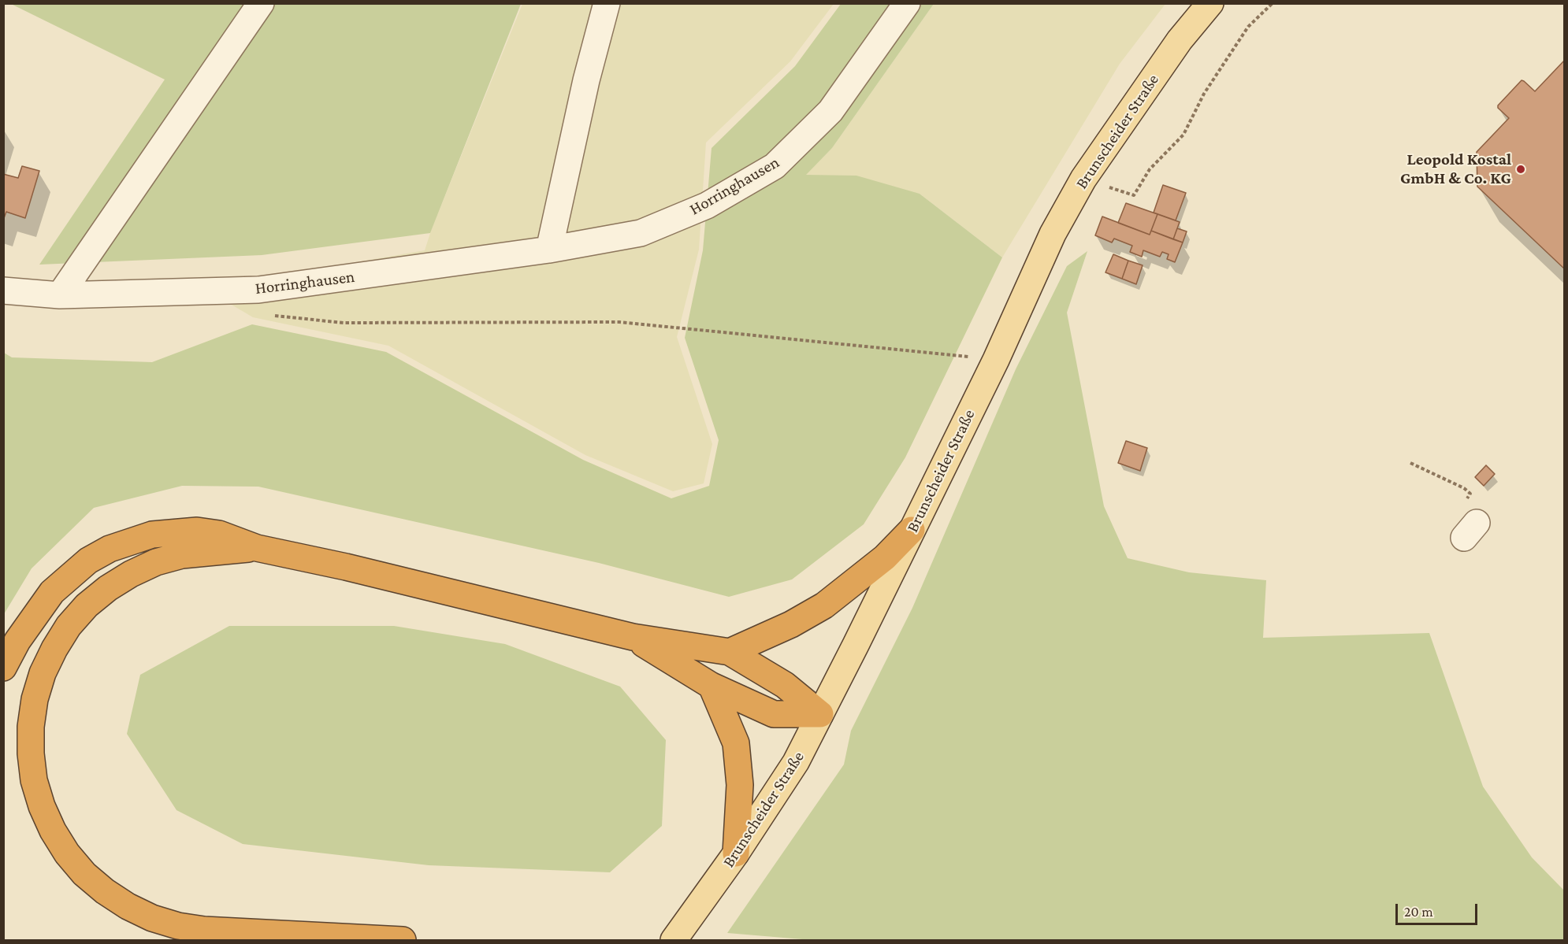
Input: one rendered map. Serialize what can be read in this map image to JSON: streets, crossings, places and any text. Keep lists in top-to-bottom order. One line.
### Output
{"streets":{"main road":["Brunscheider Straße"],"street":["Horringhausen"]},"places":["Leopold Kostal GmbH & Co. KG"],"scale_bar":"20 m"}
